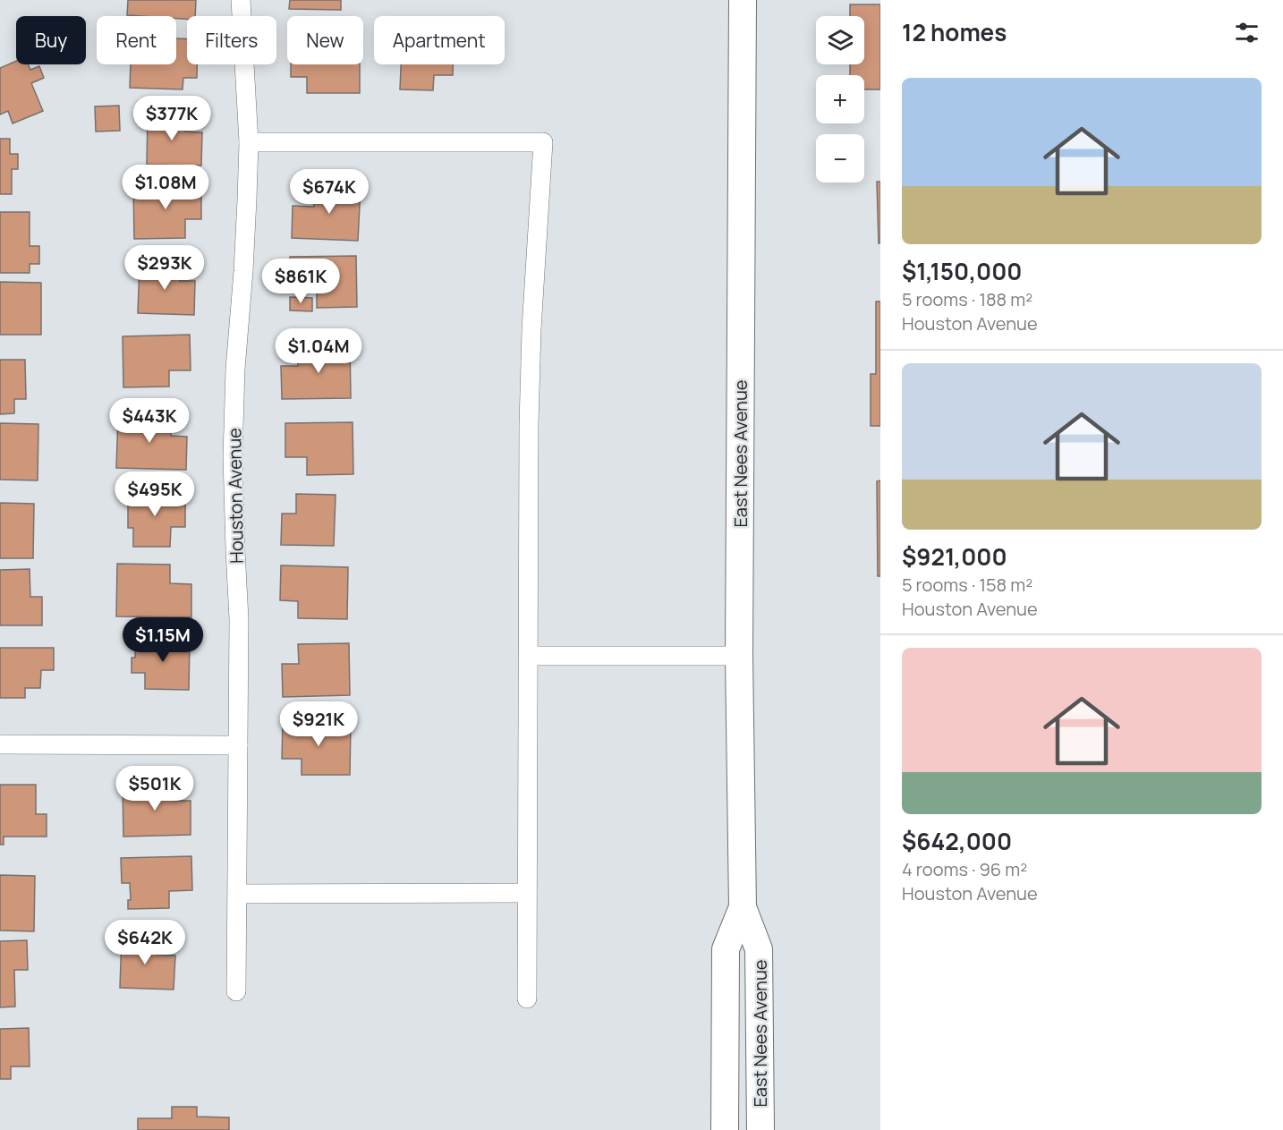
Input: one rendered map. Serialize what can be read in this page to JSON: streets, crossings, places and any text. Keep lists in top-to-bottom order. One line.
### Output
{"streets":{"main road":["East Nees Avenue"],"street":["Houston Avenue"]},"page":{"heading":"12 homes","map_buttons":["+","−"],"chip":["Buy","Rent","Filters","New","Apartment"],"list":[{"name":"$1,150,000","note":"5 rooms · 188 m² · Houston Avenue"},{"name":"$921,000","note":"5 rooms · 158 m² · Houston Avenue"},{"name":"$642,000","note":"4 rooms · 96 m² · Houston Avenue"}],"price":["$377K","$1.08M","$674K","$293K","$861K","$1.04M","$443K","$495K","$1.15M","$921K","$501K","$642K"]}}
